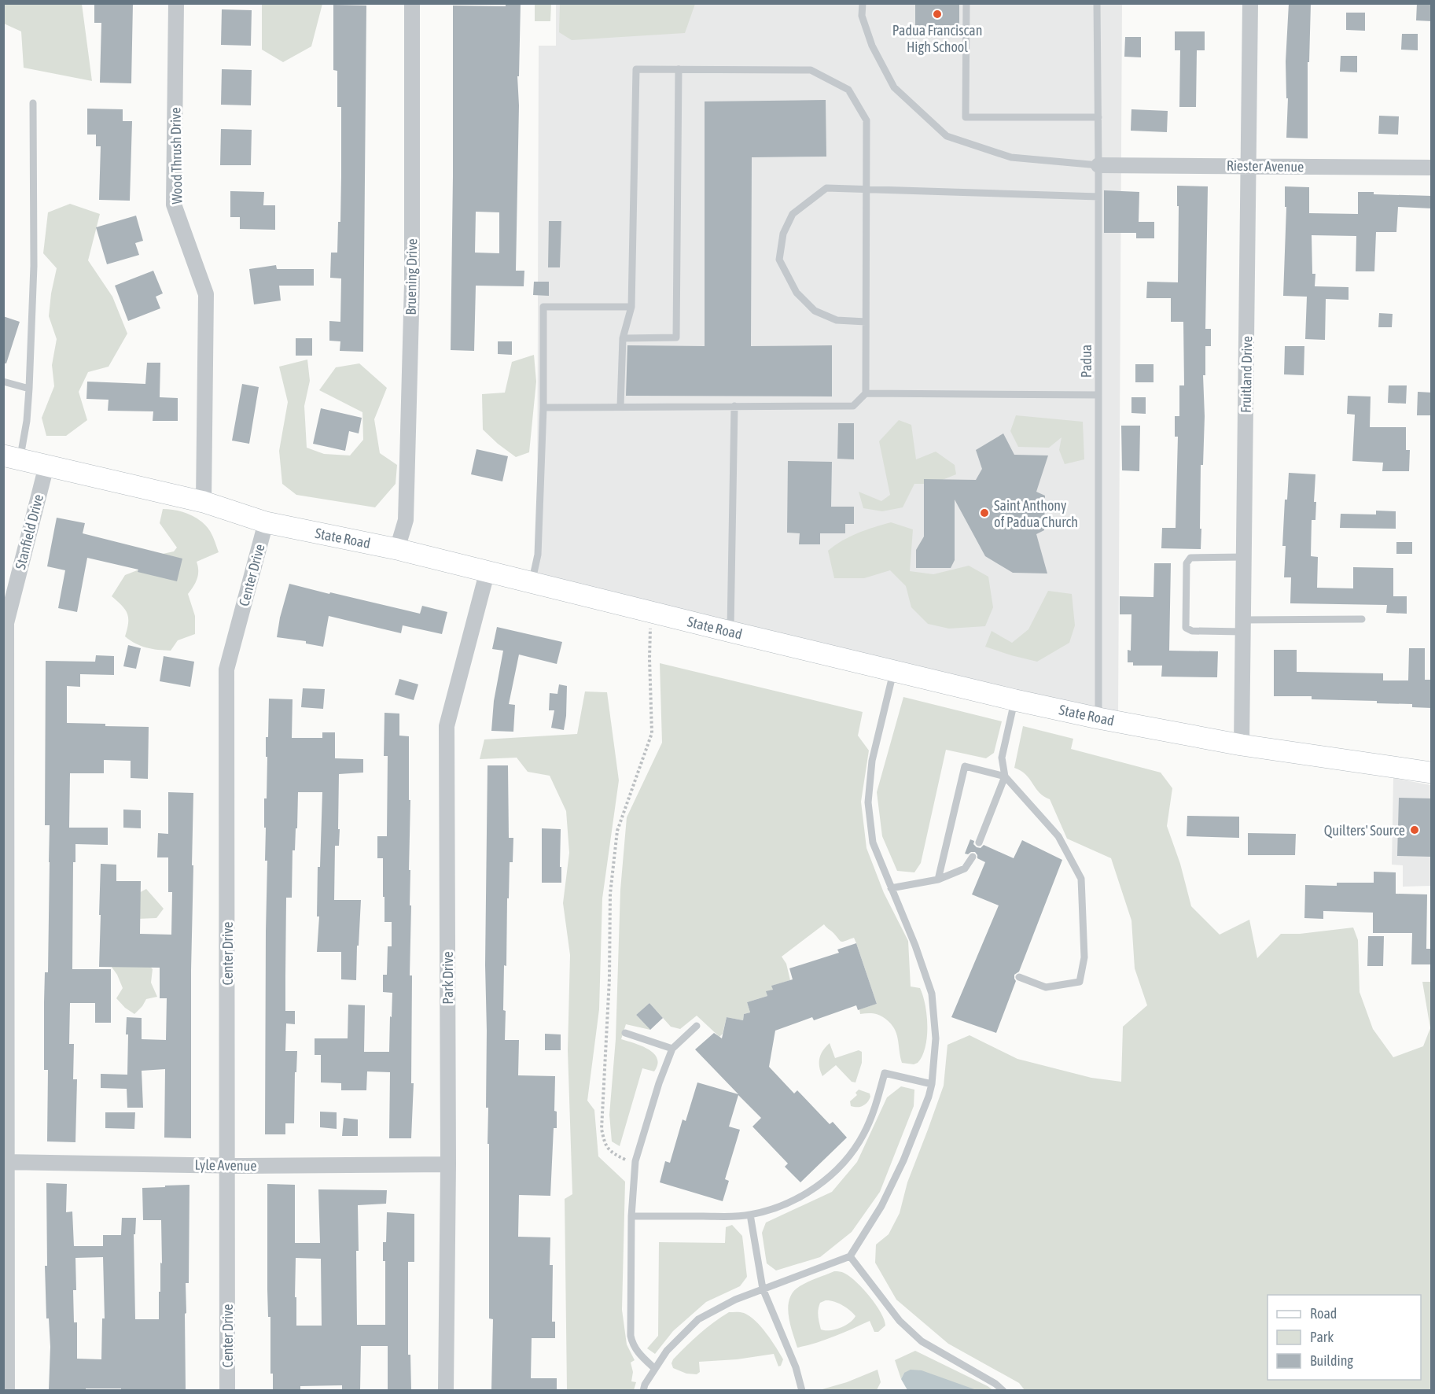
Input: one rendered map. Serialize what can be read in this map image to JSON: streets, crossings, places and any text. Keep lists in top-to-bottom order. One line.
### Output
{"streets":{"main road":["State Road"],"street":["Wood Thrush Drive","Riester Avenue","Bruening Drive","Fruitland Drive","Stanfield Drive","Center Drive","Park Drive","Lyle Avenue"],"lane":["Padua"]},"crossings":[["Wood Thrush Drive","State Road"],["Riester Avenue","Padua"],["Riester Avenue","Fruitland Drive"],["Bruening Drive","State Road"],["Padua","State Road"],["Fruitland Drive","State Road"],["Stanfield Drive","State Road"],["Stanfield Drive","Lyle Avenue"],["State Road","Center Drive"],["State Road","Park Drive"],["Center Drive","Lyle Avenue"],["Park Drive","Lyle Avenue"]],"places":["Padua Franciscan High School","Saint Anthony of Padua Church","Quilters' Source"],"legend":["Road","Park","Building"]}
